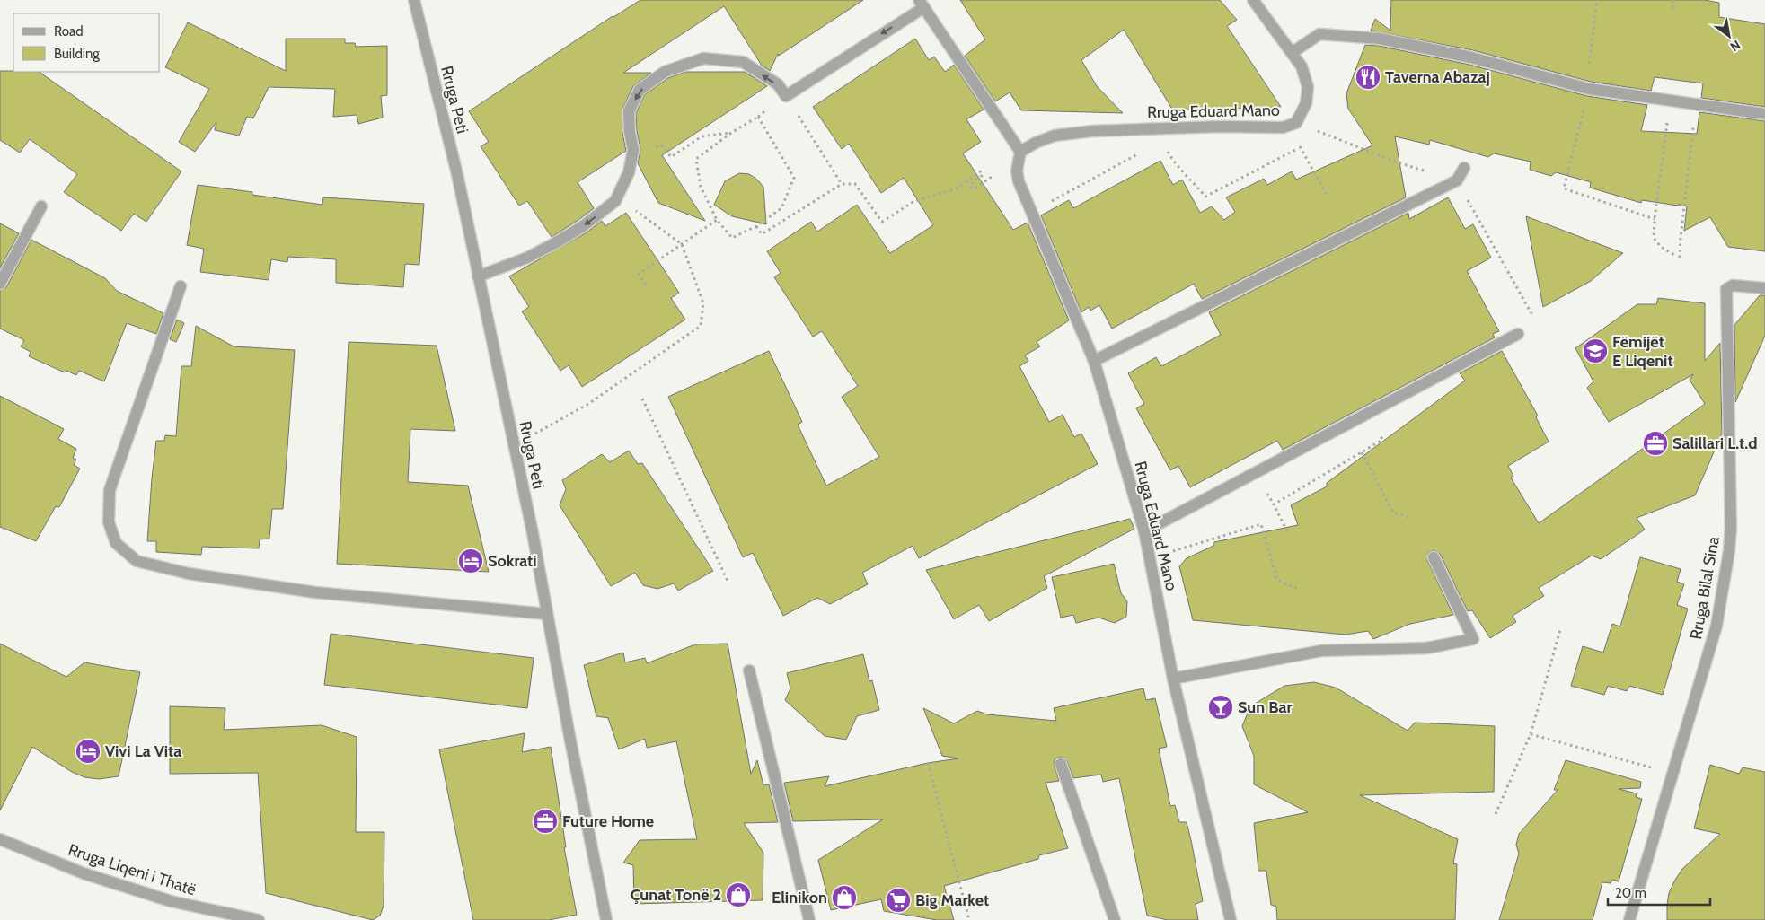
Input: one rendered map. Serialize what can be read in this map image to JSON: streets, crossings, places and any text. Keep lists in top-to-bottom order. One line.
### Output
{"streets":{"street":["Rruga Peti","Rruga Eduard Mano","Rruga Bilal Sina","Rruga Liqeni i Thatë"]},"places":{"restaurant":["Taverna Abazaj"],"school or university":["Fëmijët E Liqenit"],"office":["Salillari L.t.d","Future Home"],"hotel":["Sokrati","Vivi La Vita"],"bar":["Sun Bar"],"shop":["Çunat Tonë 2","Elinikon"],"supermarket":["Big Market"]},"legend":["Road","Building"],"scale_bar":"20 m","north":"bottom right"}
